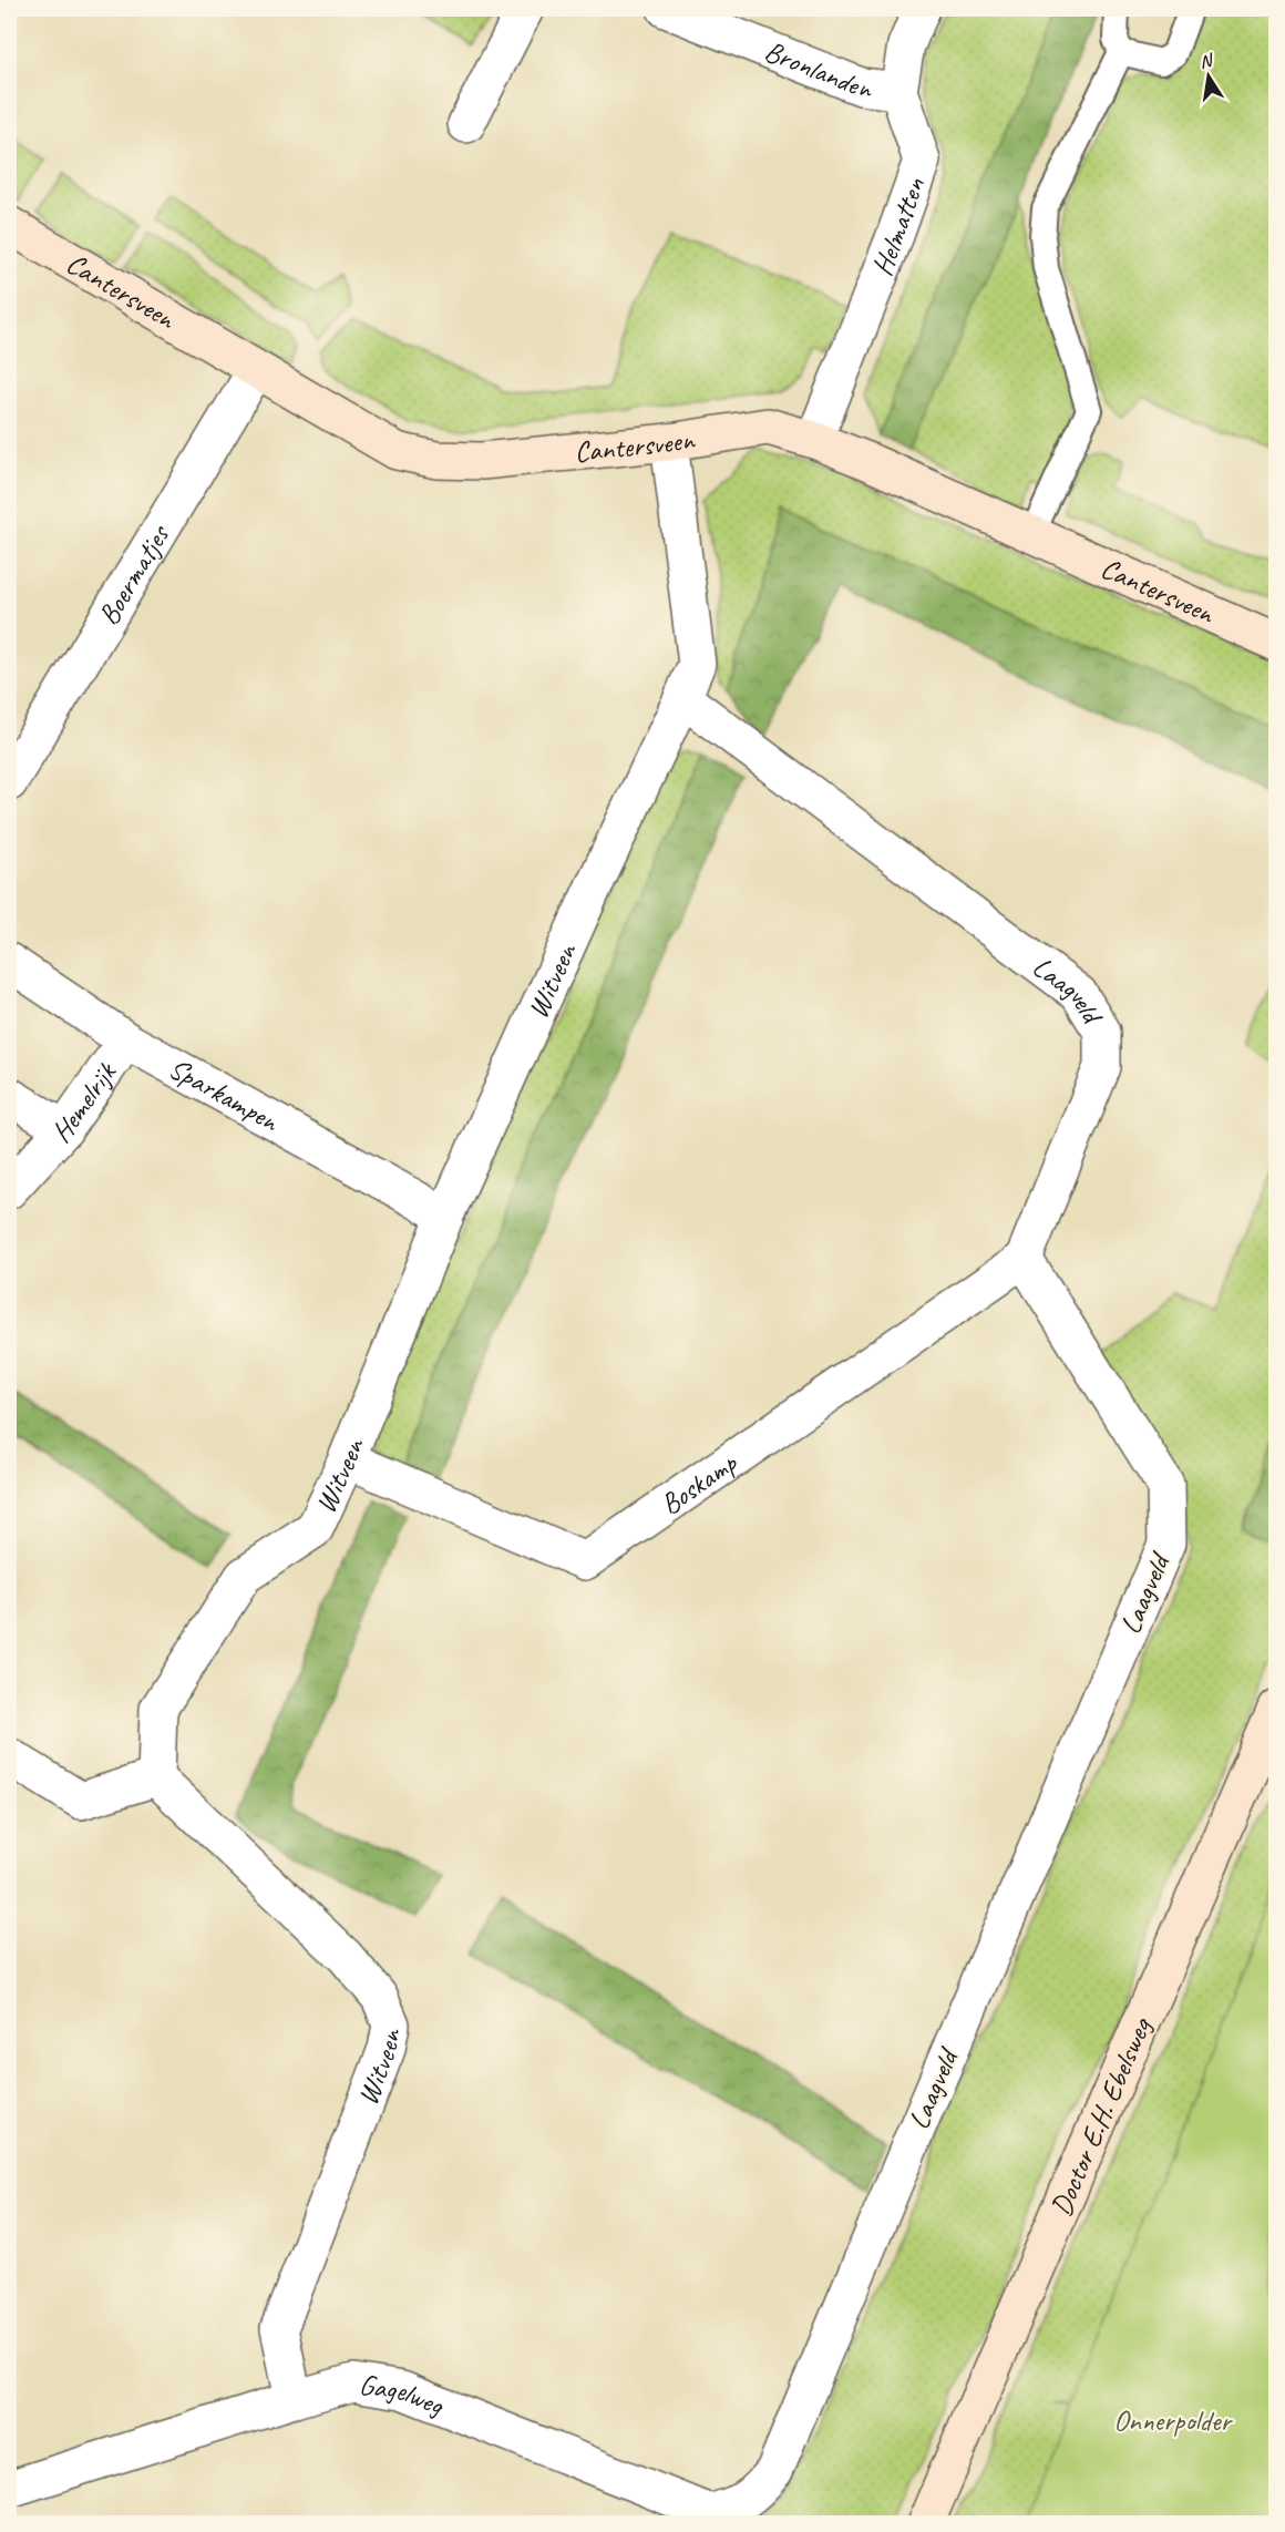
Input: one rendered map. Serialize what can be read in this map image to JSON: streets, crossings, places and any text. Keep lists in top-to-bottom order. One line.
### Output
{"streets":{"street":["Bronlanden","Helmatten","Cantersveen","Boermatjes","Witveen","Laagveld","Sparkampen","Hemelrijk","Boskamp","Doctor E.H. Ebelsweg","Gagelweg"]},"crossings":[["Bronlanden","Helmatten"],["Helmatten","Cantersveen"],["Cantersveen","Boermatjes"],["Cantersveen","Witveen"],["Witveen","Laagveld"],["Witveen","Sparkampen"],["Witveen","Boskamp"],["Witveen","Gagelweg"],["Laagveld","Boskamp"],["Laagveld","Gagelweg"],["Sparkampen","Hemelrijk"]],"parks":["Onnerpolder"],"north":"top"}
